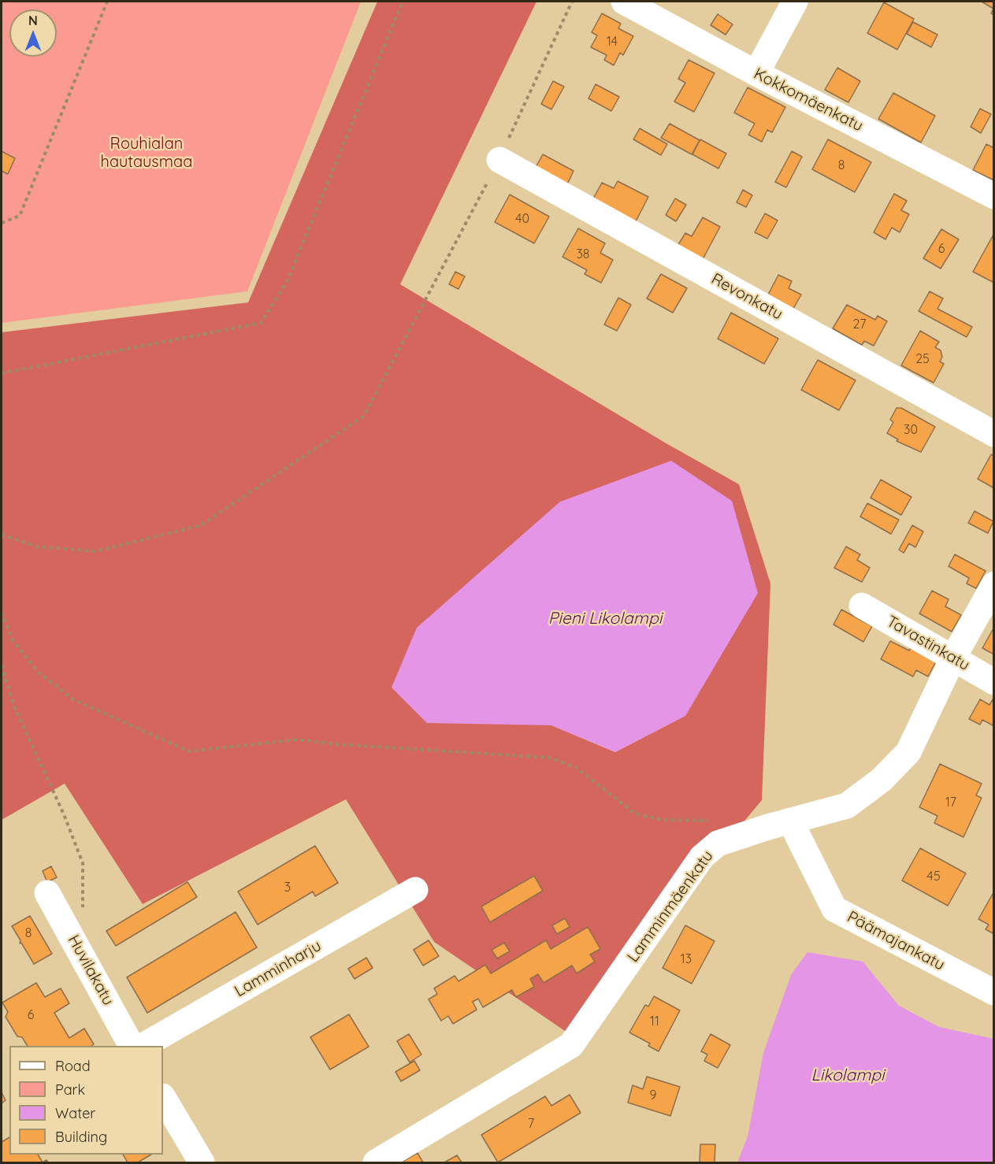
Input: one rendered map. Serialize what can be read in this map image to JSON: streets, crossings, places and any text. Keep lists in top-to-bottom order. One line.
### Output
{"streets":{"street":["Kokkomäenkatu","Revonkatu","Tavastinkatu","Lamminmäenkatu","Päämajankatu","Lamminharju","Huvilakatu"]},"crossings":[["Tavastinkatu","Lamminmäenkatu"],["Lamminmäenkatu","Päämajankatu"]],"water":["Pieni Likolampi","Likolampi"],"parks":["Rouhialan hautausmaa"],"house_numbers":["14","8","40","6","38","27","25","30","17","45","3","8","13","6","11","9","7"],"legend":["Road","Park","Water","Building"],"north":"top"}
